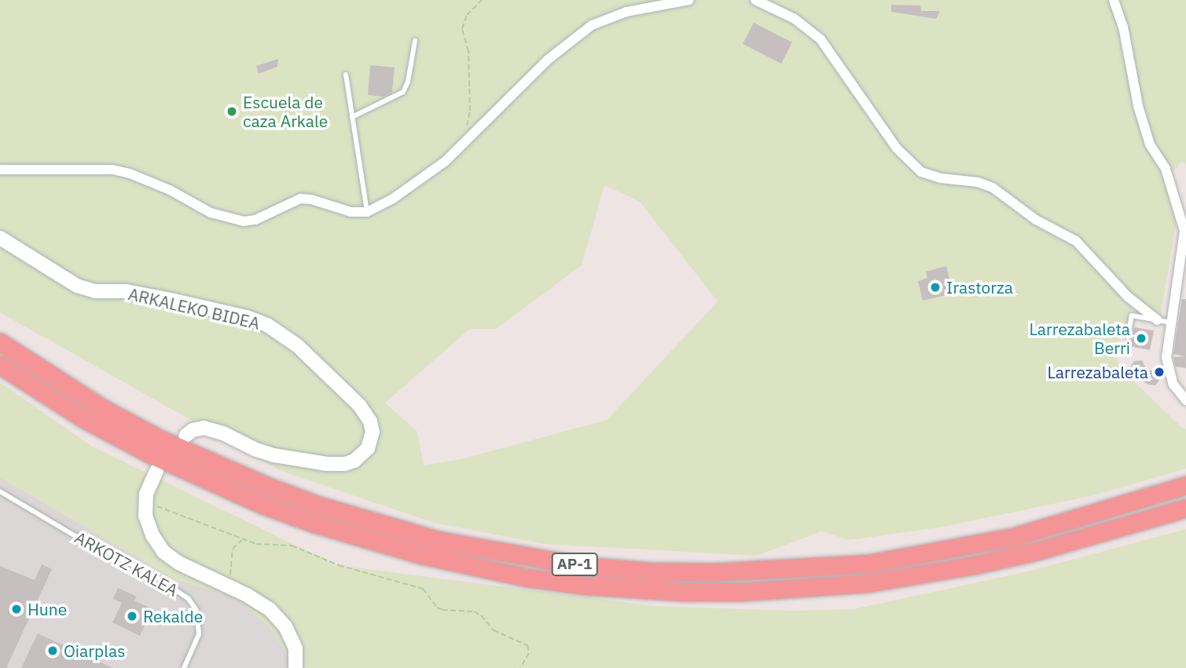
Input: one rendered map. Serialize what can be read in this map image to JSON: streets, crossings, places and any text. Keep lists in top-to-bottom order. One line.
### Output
{"streets":{"highway":["AP-1"],"street":["ARKALEKO BIDEA"],"lane":["ARKOTZ KALEA"]},"places":["Escuela de caza Arkale","Irastorza","Larrezabaleta Berri","Larrezabaleta","Hune","Rekalde","Oiarplas"]}
